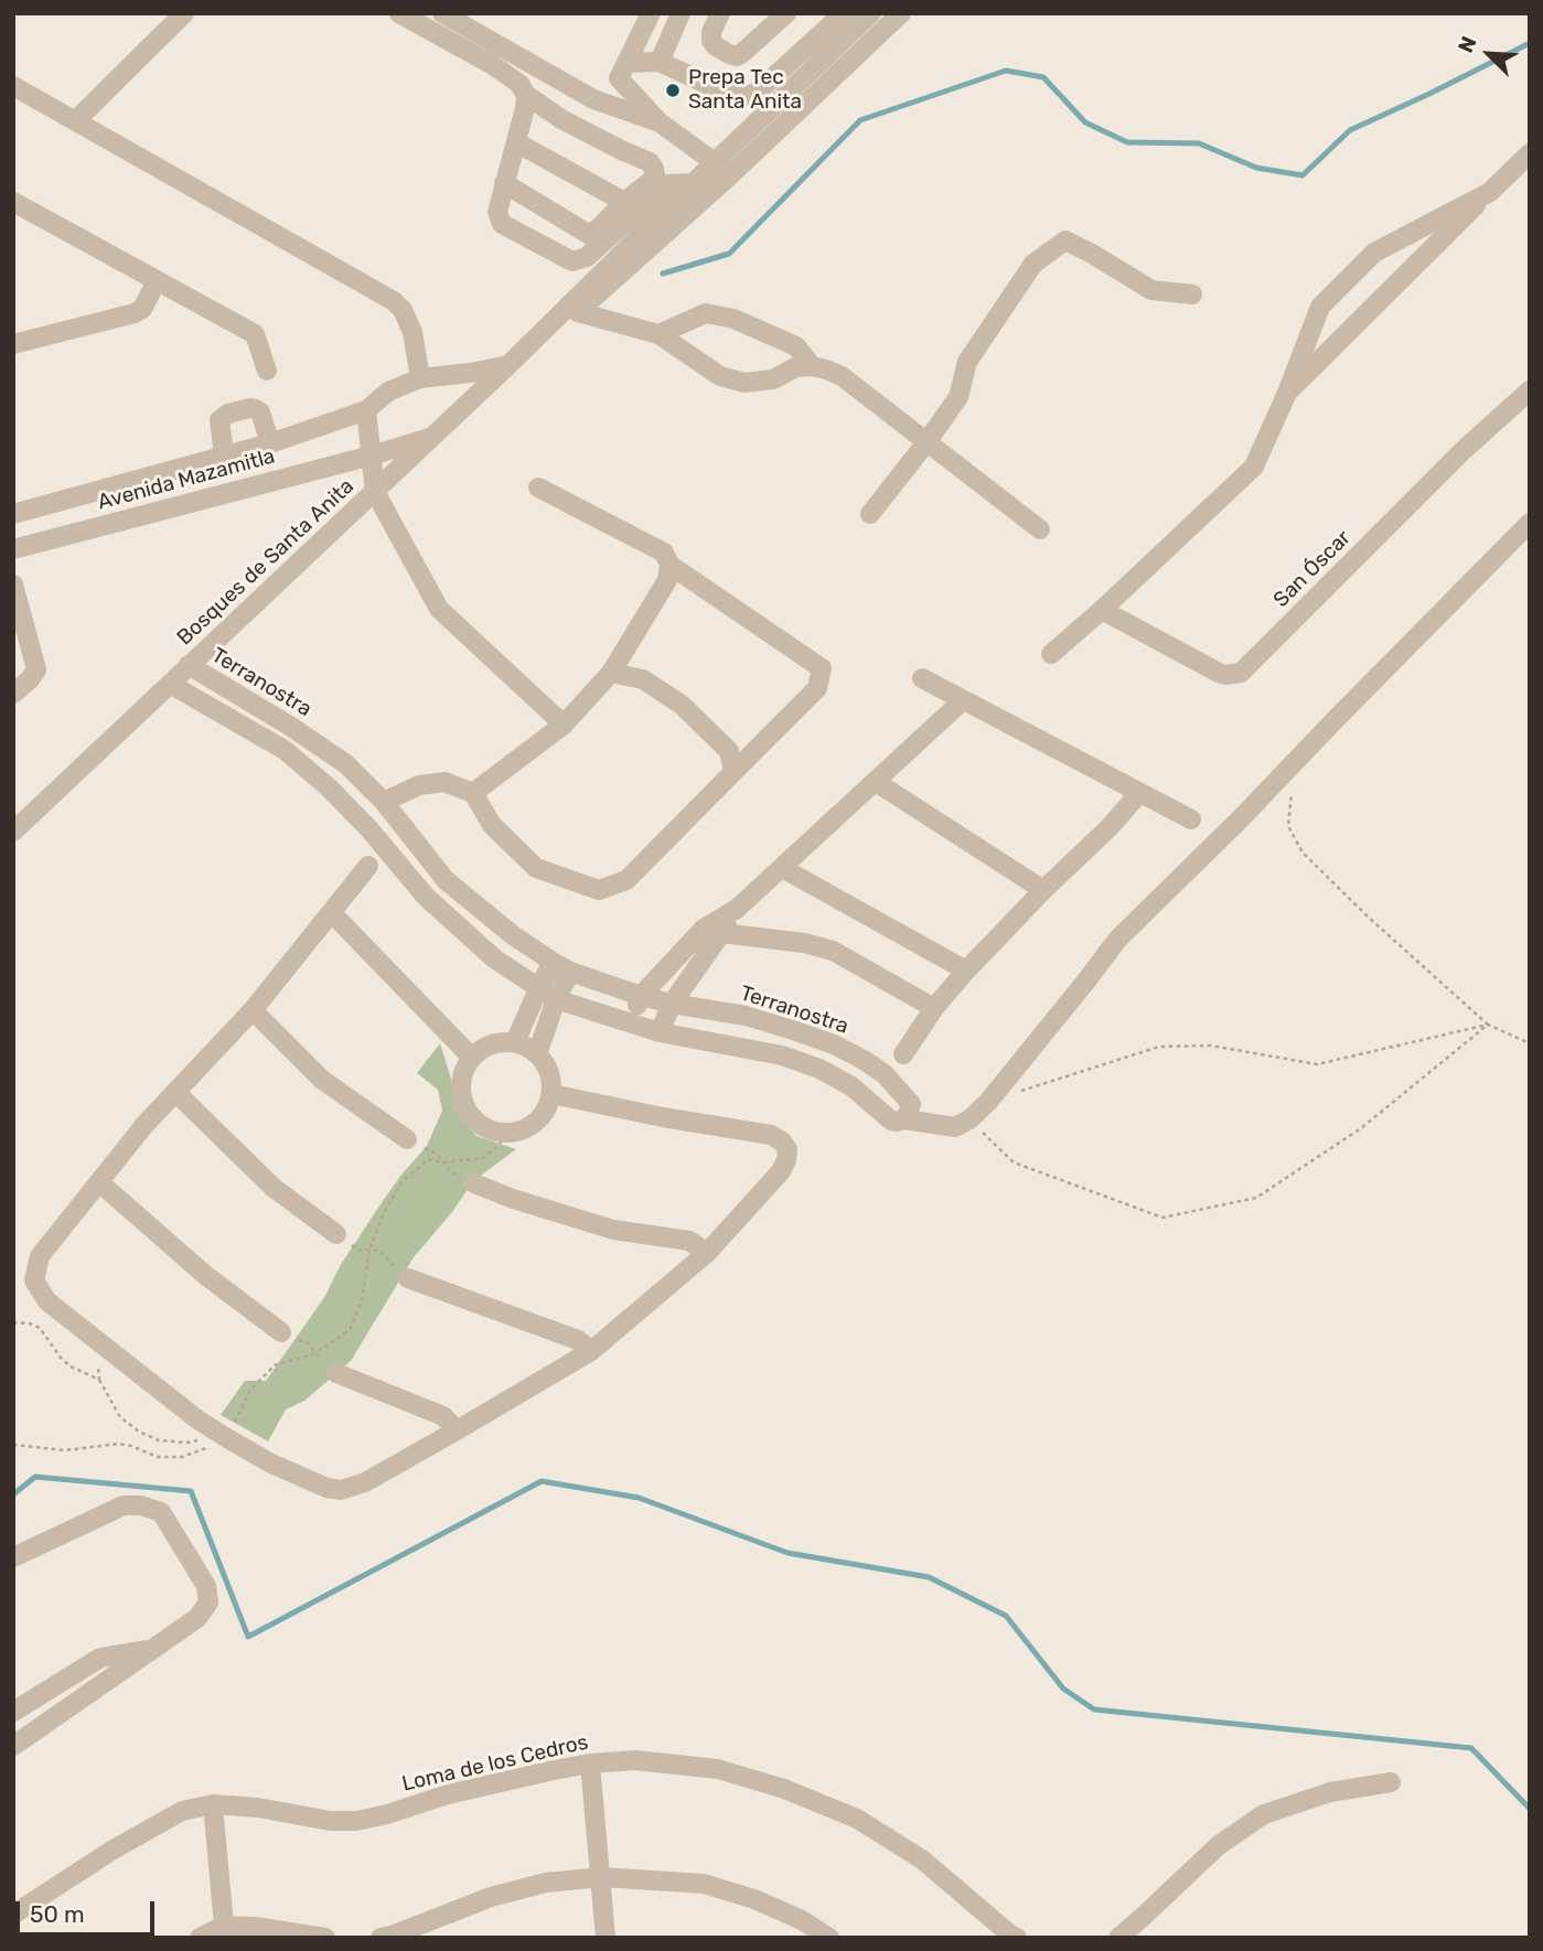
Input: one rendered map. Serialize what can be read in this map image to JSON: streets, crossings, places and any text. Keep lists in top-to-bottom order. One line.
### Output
{"streets":{"street":["Avenida Mazamitla","Bosques de Santa Anita","San Óscar","Terranostra","Loma de los Cedros"]},"crossings":[["Avenida Mazamitla","Bosques de Santa Anita"],["Bosques de Santa Anita","Terranostra"]],"places":["Prepa Tec Santa Anita"],"scale_bar":"50 m","north":"top left"}
